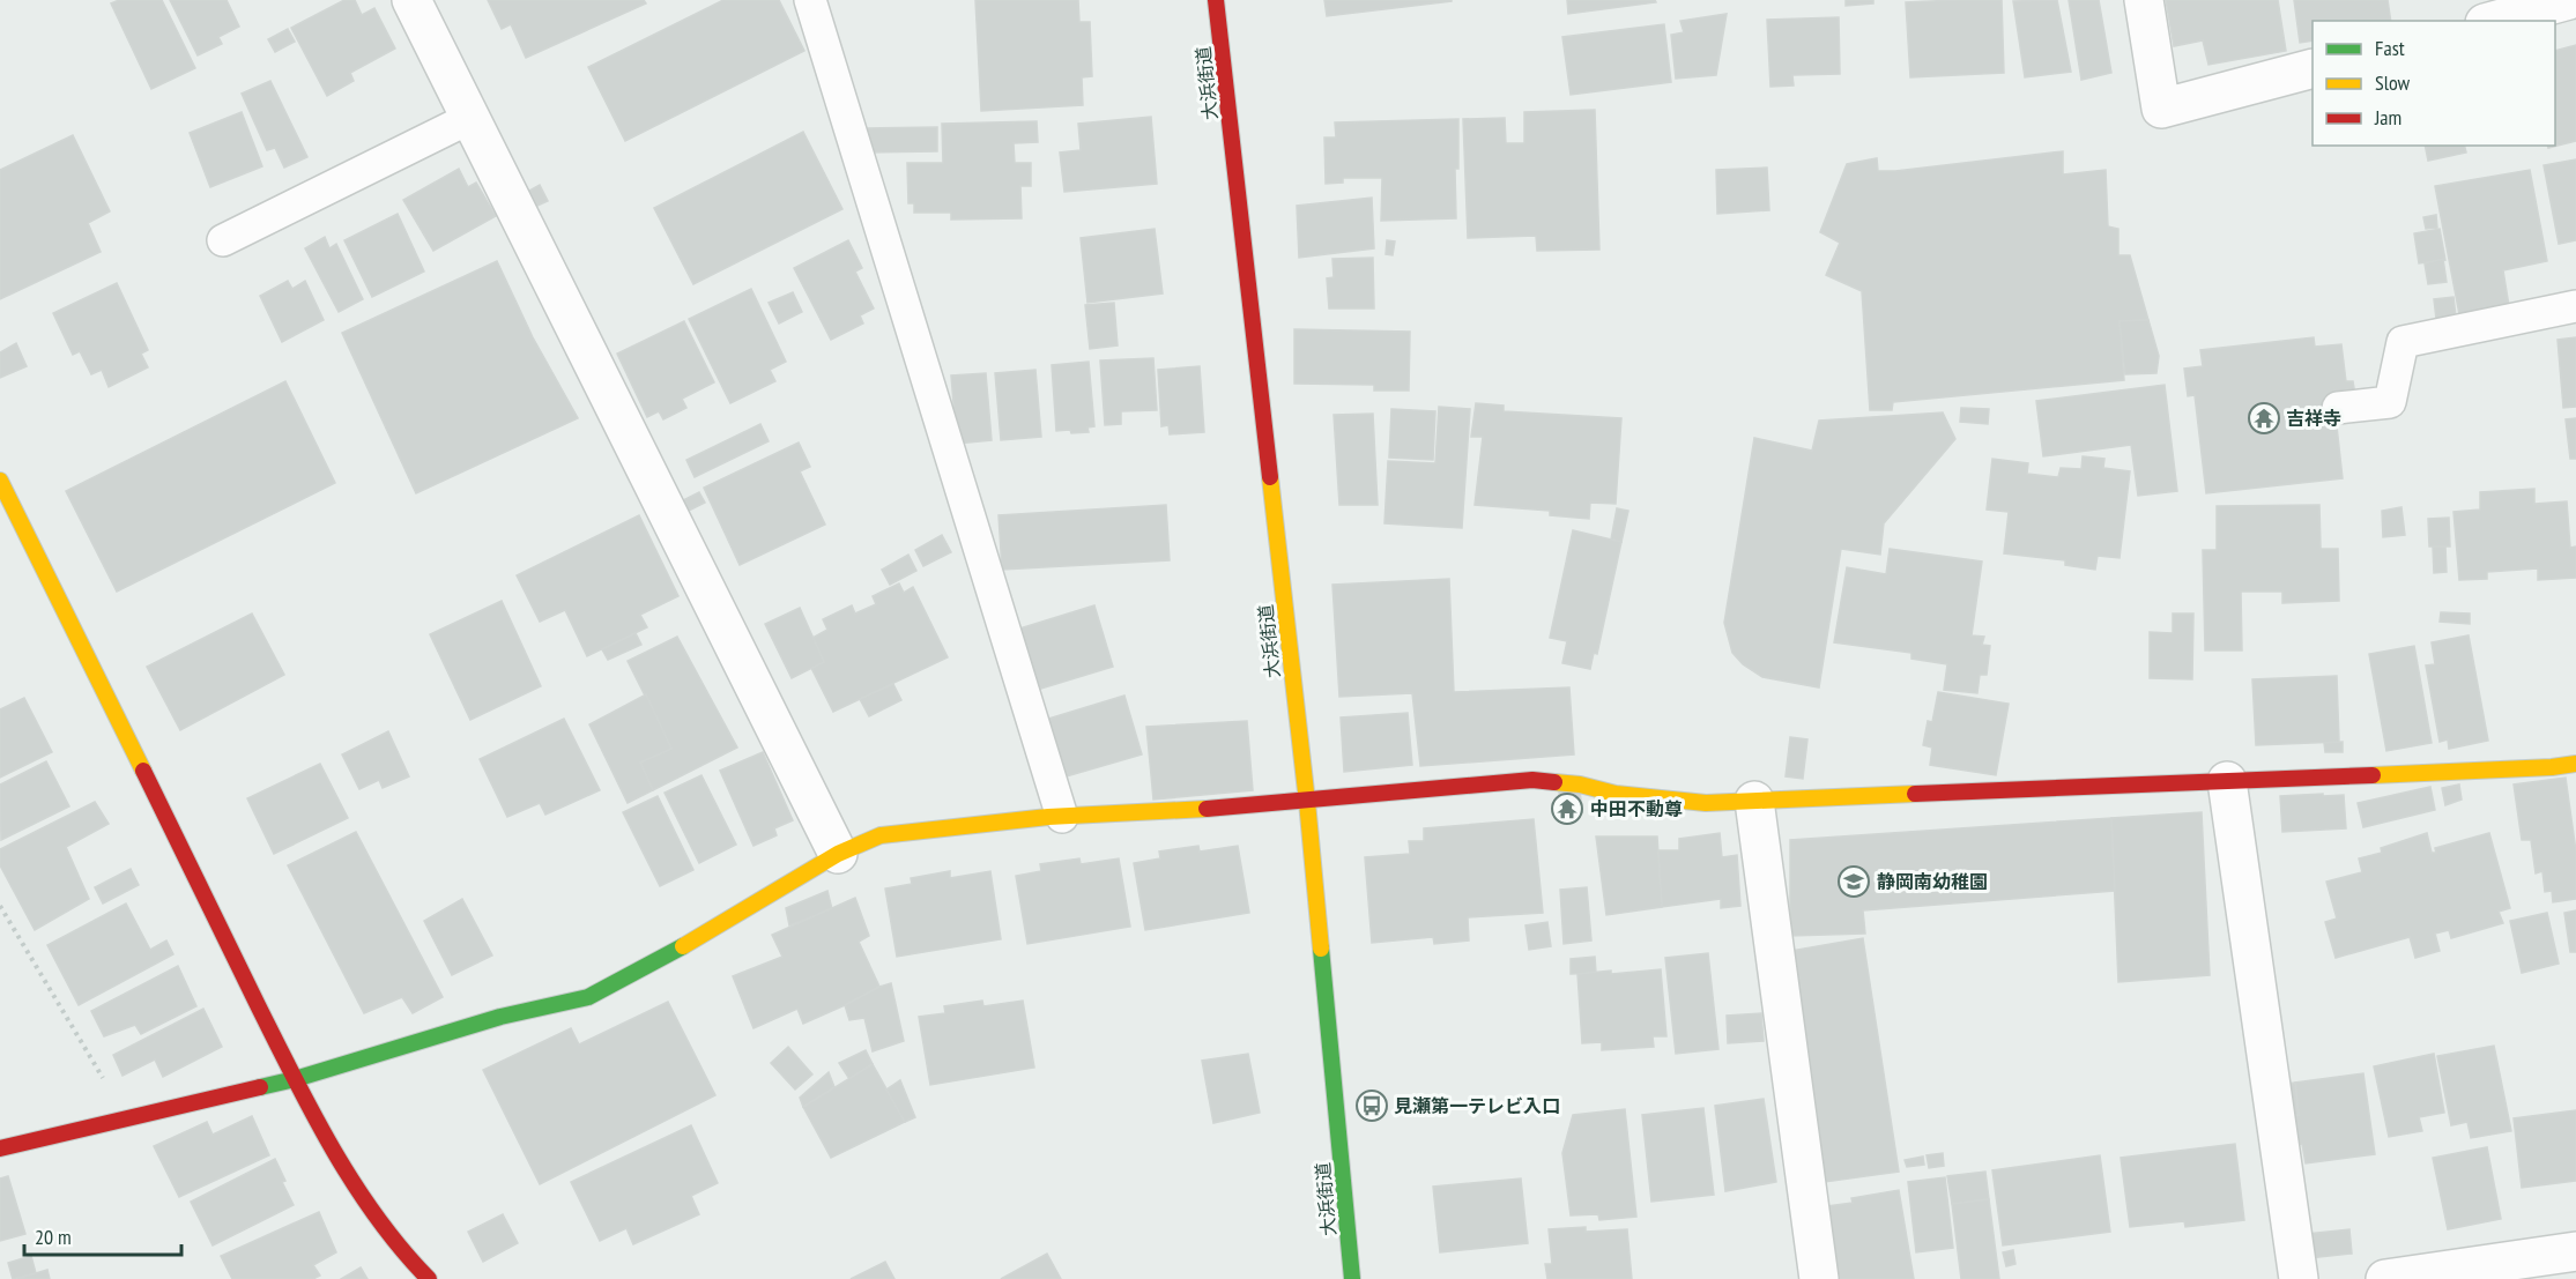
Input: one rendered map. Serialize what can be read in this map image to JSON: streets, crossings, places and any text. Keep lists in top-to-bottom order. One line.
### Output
{"streets":{"street":["大浜街道"]},"places":{"temple":["吉祥寺","中田不動尊"],"school or university":["静岡南幼稚園"],"bus stop":["見瀬第一テレビ入口"]},"legend":["Fast","Slow","Jam"],"scale_bar":"20 m"}
